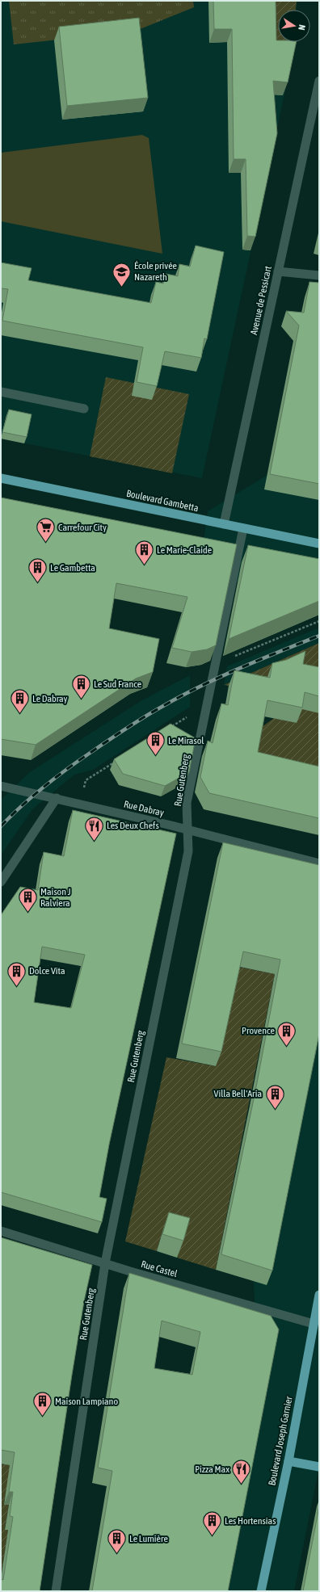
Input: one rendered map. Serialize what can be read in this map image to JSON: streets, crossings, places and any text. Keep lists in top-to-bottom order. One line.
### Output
{"streets":{"main road":["Boulevard Gambetta","Boulevard Joseph Garnier"],"street":["Avenue de Pessicart","Rue Gutenberg","Rue Dabray","Rue Castel"]},"crossings":[["Avenue de Pessicart","Boulevard Gambetta"],["Boulevard Gambetta","Rue Gutenberg"],["Rue Gutenberg","Rue Dabray"],["Rue Gutenberg","Rue Castel"],["Rue Castel","Boulevard Joseph Garnier"]],"places":{"school or university":["École privée Nazareth"],"supermarket":["Carrefour City"],"building":["Le Marie-Claide","Le Gambetta","Le Sud France","Le Dabray","Le Mirasol","Maison J Ralviera","Dolce Vita","Provence","Villa Bell'Aria","Maison Lampiano","Les Hortensias","Le Lumière"],"restaurant":["Les Deux Chefs","Pizza Max"]},"north":"right"}
